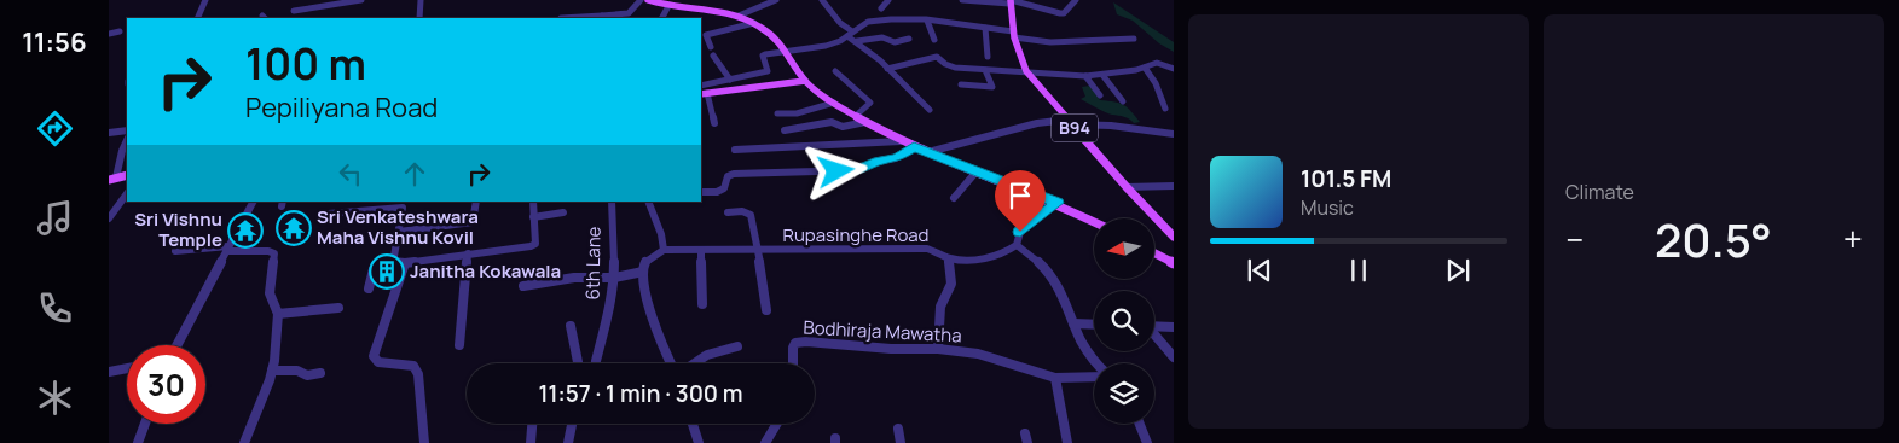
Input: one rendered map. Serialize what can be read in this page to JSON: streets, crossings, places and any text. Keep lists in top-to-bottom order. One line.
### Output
{"streets":{"main road":["B94"],"street":["Rupasinghe Road","6th Lane","Bodhiraja Mawatha"]},"places":{"temple":["Sri Venkateshwara Maha Vishnu Kovil","Sri Vishnu Temple"],"building":["Janitha Kokawala"]},"north":"left","page":{"tabs":"11:56","tile":"Climate","turn":["100 m","Pepiliyana Road"],"song":["101.5 FM","Music"],"heat":["−","20.5°","+"],"limit":"30","trip":"11:57 · 1 min · 300 m"}}
